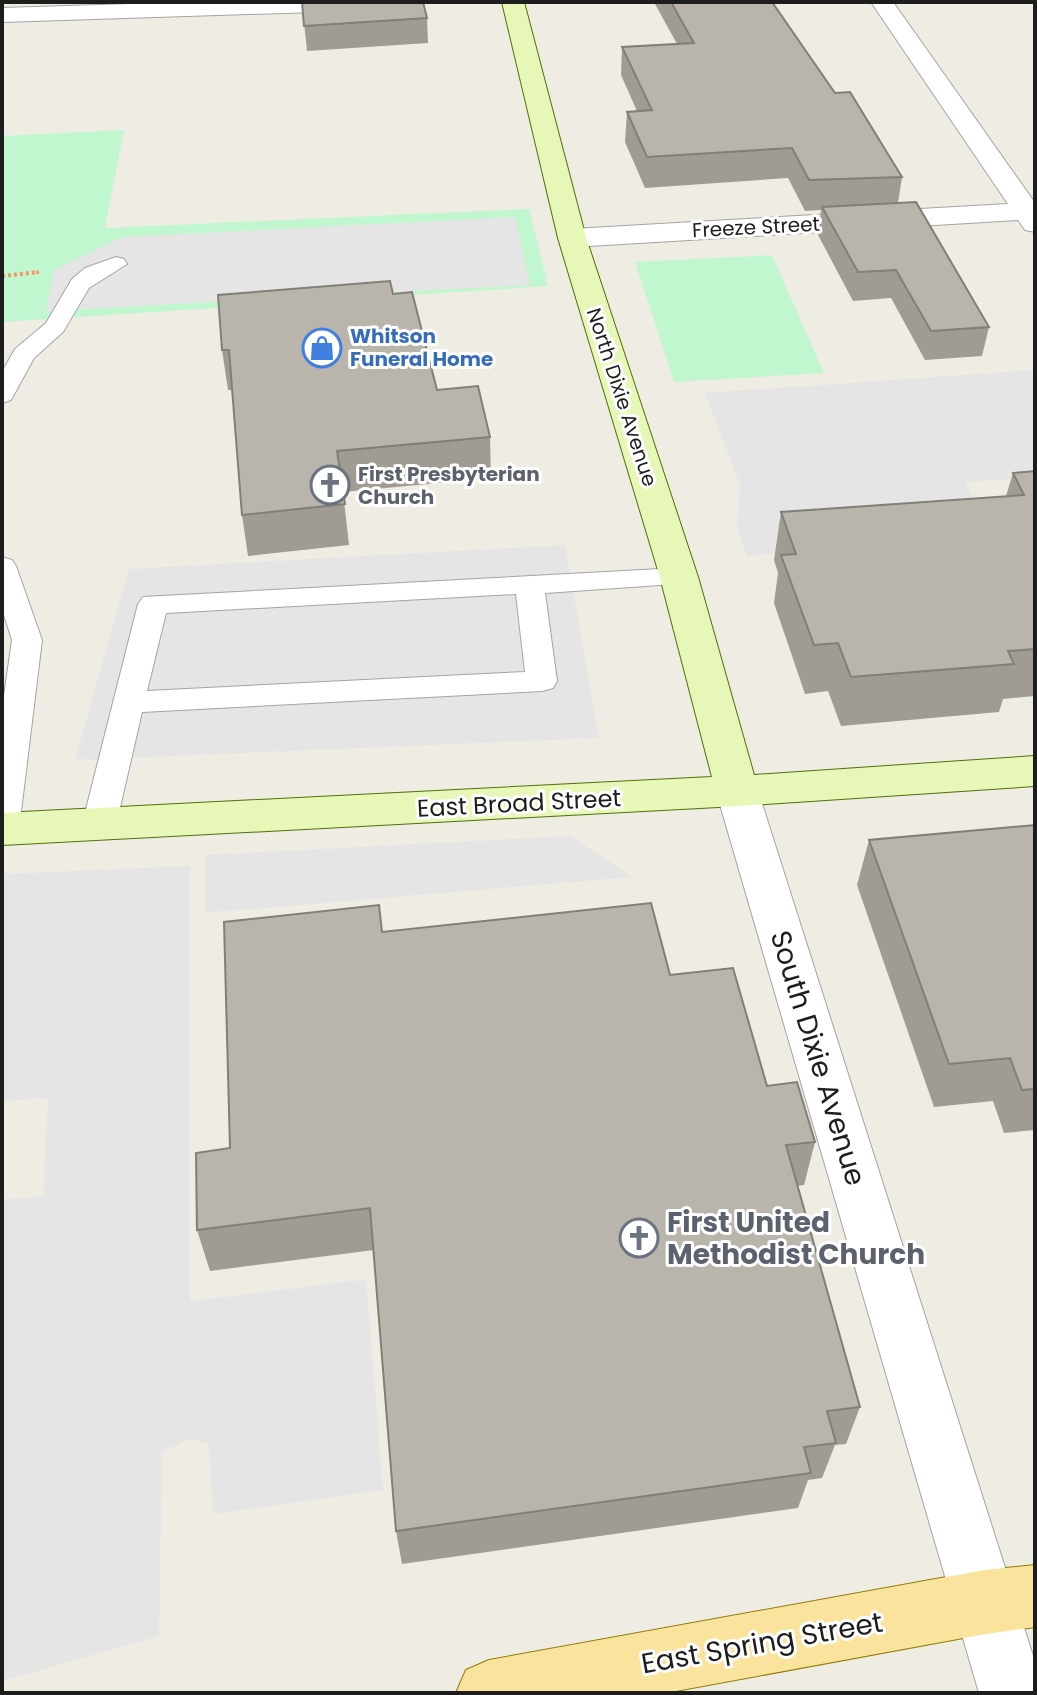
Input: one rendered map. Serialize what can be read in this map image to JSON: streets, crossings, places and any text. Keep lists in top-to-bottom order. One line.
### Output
{"streets":{"main road":["East Spring Street"],"street":["Freeze Street","North Dixie Avenue","East Broad Street","South Dixie Avenue"]},"crossings":[["Freeze Street","North Dixie Avenue"],["North Dixie Avenue","East Broad Street"],["North Dixie Avenue","South Dixie Avenue"],["East Broad Street","South Dixie Avenue"],["South Dixie Avenue","East Spring Street"]],"places":{"shop":["Whitson Funeral Home"],"church":["First Presbyterian Church","First United Methodist Church"]}}
